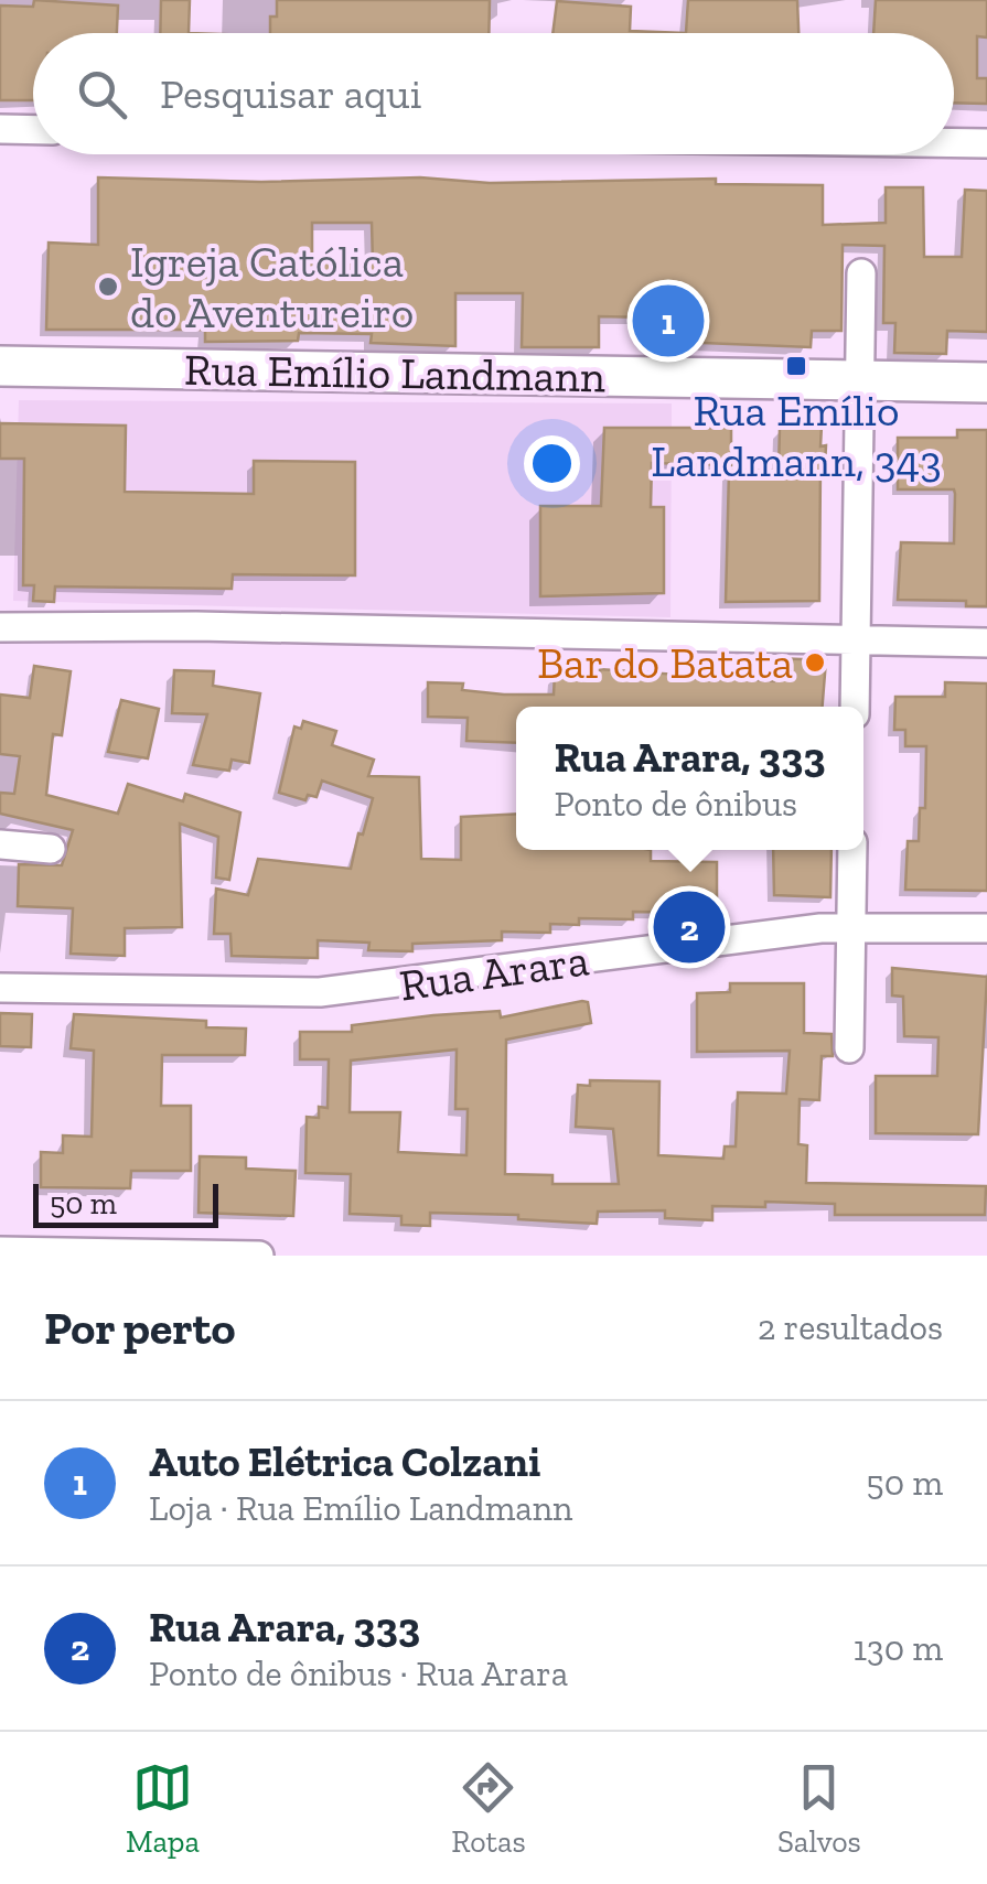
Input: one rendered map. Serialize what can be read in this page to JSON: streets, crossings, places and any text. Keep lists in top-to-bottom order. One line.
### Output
{"streets":{"street":["Rua Emílio Landmann","Rua Arara"]},"places":{"other":["Igreja Católica do Aventureiro","Bar do Batata"],"transit":["Rua Emílio Landmann, 343"]},"scale_bar":"50 m","page":{"search":"Pesquisar aqui","pins":["1","2"],"popup":["Rua Arara, 333","Ponto de ônibus"],"scale":"50 m","heading":["Por perto","2 resultados"],"list":[{"mark":"1","name":"Auto Elétrica Colzani","note":"Loja · Rua Emílio Landmann","value":"50 m"},{"mark":"2","name":"Rua Arara, 333","note":"Ponto de ônibus · Rua Arara","value":"130 m"}],"nav":["Mapa","Rotas","Salvos"]}}
